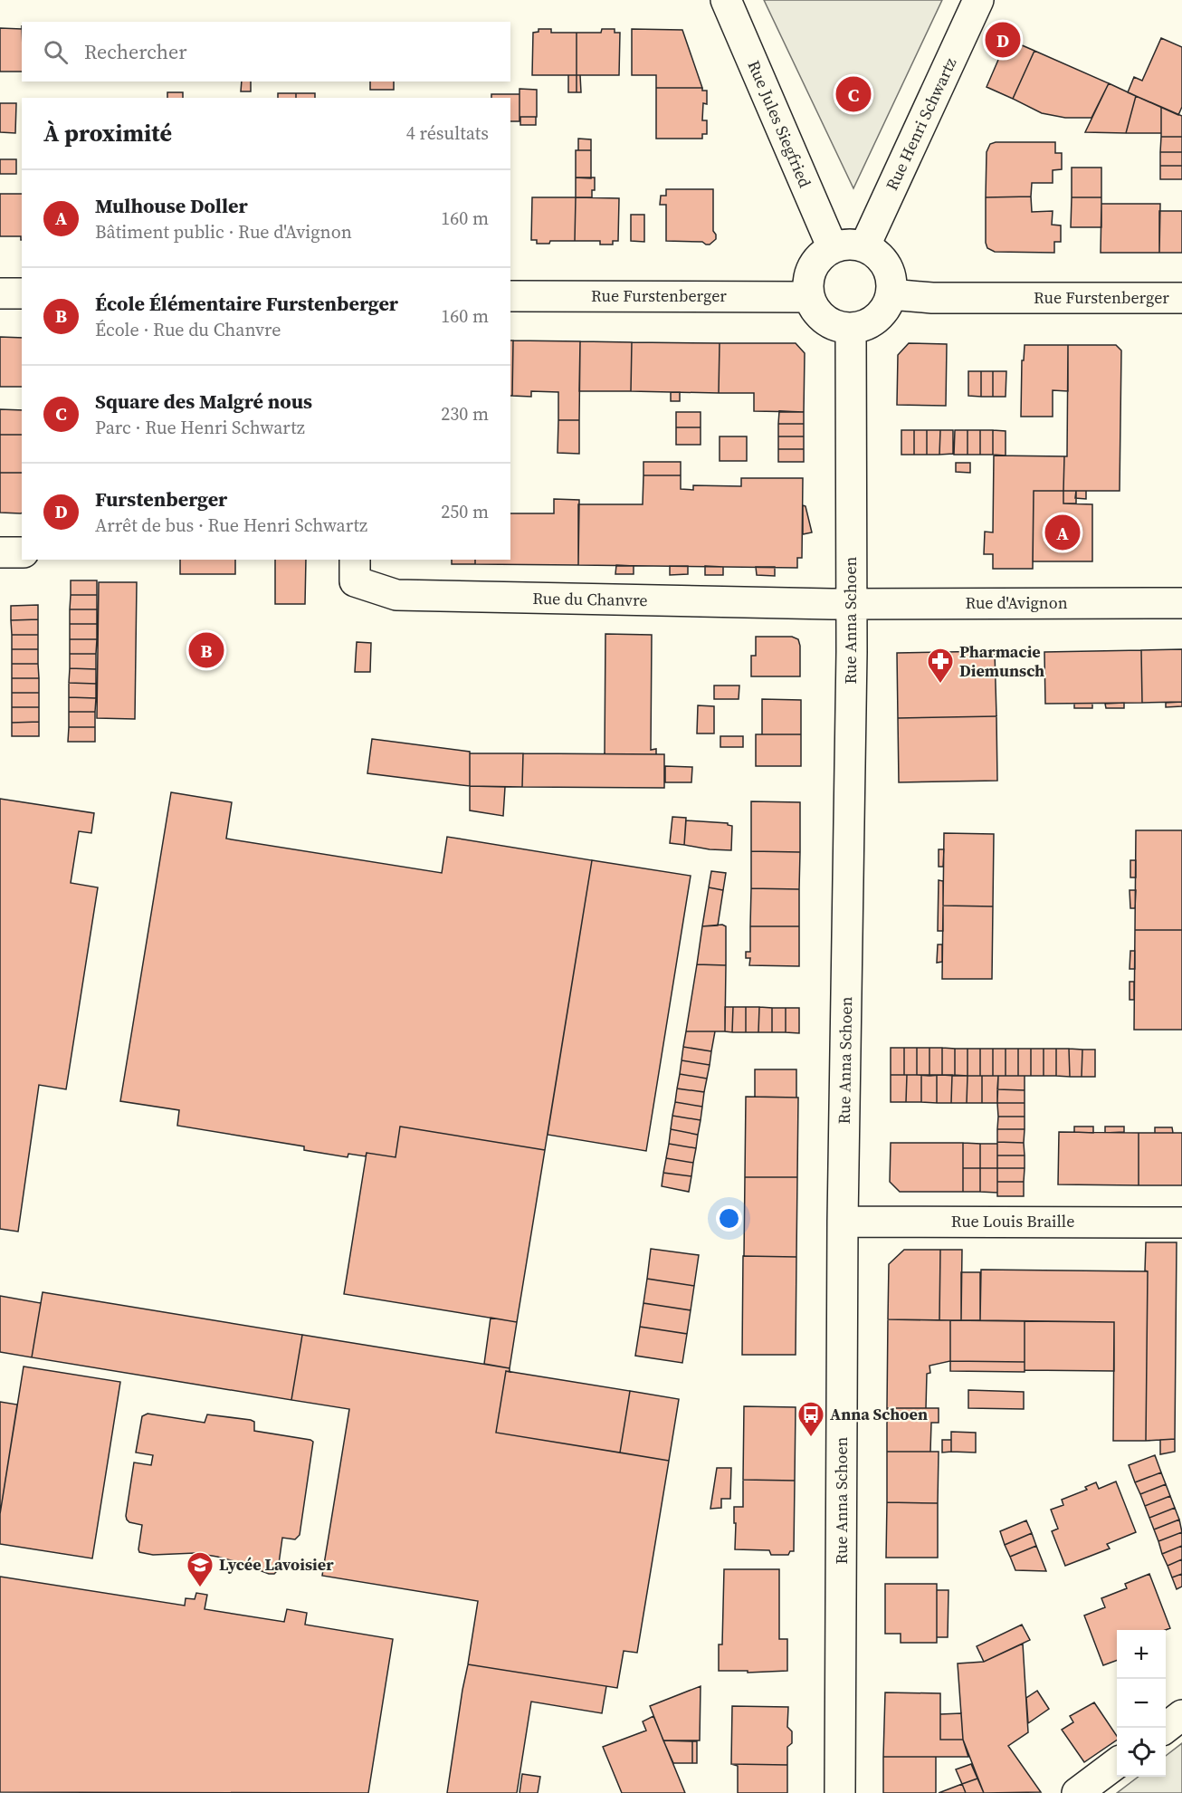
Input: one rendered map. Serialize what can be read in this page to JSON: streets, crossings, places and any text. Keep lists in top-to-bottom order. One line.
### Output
{"streets":{"street":["Rue Jules Siegfried","Rue Henri Schwartz","Rue Furstenberger","Rue du Chanvre","Rue d'Avignon","Rue Anna Schoen","Rue Louis Braille"]},"crossings":[["Rue Jules Siegfried","Rue Henri Schwartz"],["Rue Jules Siegfried","Rue Furstenberger"],["Rue Jules Siegfried","Rue Anna Schoen"],["Rue Henri Schwartz","Rue Furstenberger"],["Rue Henri Schwartz","Rue Anna Schoen"],["Rue Furstenberger","Rue Anna Schoen"],["Rue du Chanvre","Rue d'Avignon"],["Rue du Chanvre","Rue Anna Schoen"],["Rue d'Avignon","Rue Anna Schoen"],["Rue Anna Schoen","Rue Louis Braille"]],"places":{"pharmacy":["Pharmacie Diemunsch"],"bus stop":["Anna Schoen"],"school or university":["Lycée Lavoisier"]},"page":{"pins":["D","C","A","B"],"search":"Rechercher","heading":["À proximité","4 résultats"],"list":[{"mark":"A","name":"Mulhouse Doller","note":"Bâtiment public · Rue d'Avignon","value":"160 m"},{"mark":"B","name":"École Élémentaire Furstenberger","note":"École · Rue du Chanvre","value":"160 m"},{"mark":"C","name":"Square des Malgré nous","note":"Parc · Rue Henri Schwartz","value":"230 m"},{"mark":"D","name":"Furstenberger","note":"Arrêt de bus · Rue Henri Schwartz","value":"250 m"}],"map_buttons":["+","−"]}}
